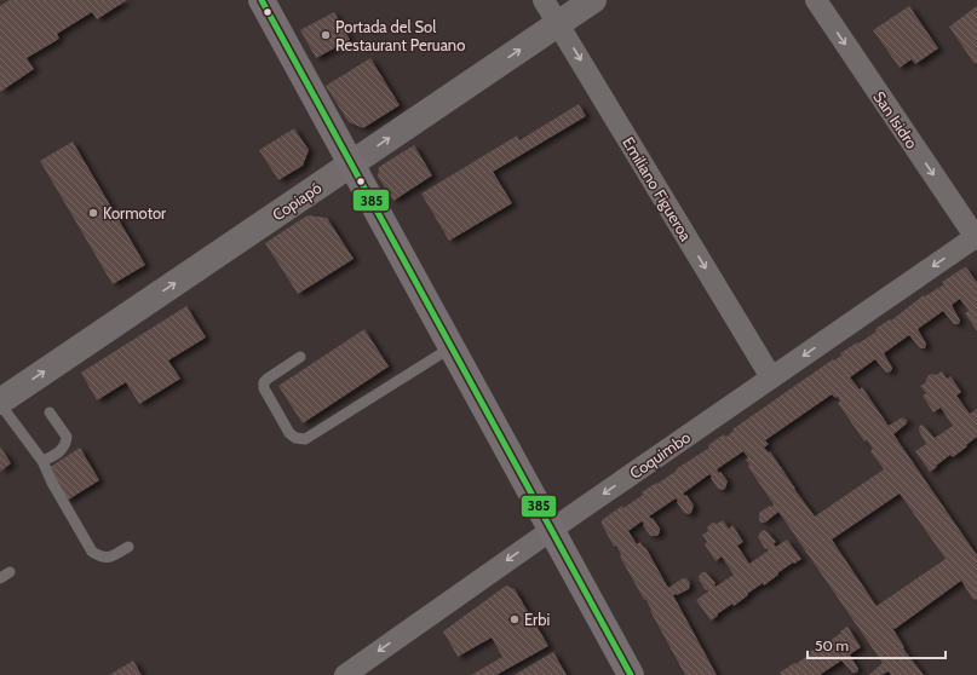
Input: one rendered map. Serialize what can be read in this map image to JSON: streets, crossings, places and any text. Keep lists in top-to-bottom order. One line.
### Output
{"streets":{"street":["San Isidro","Emiliano Figueroa","Copiapó","Coquimbo"]},"crossings":[["San Isidro","Coquimbo"],["Emiliano Figueroa","Copiapó"],["Emiliano Figueroa","Coquimbo"]],"one_way":["San Isidro","Emiliano Figueroa","Copiapó","Coquimbo"],"places":["Portada del Sol Restaurant Peruano","Kormotor","Erbi"],"lines":["transit line 385"],"scale_bar":"50 m"}
